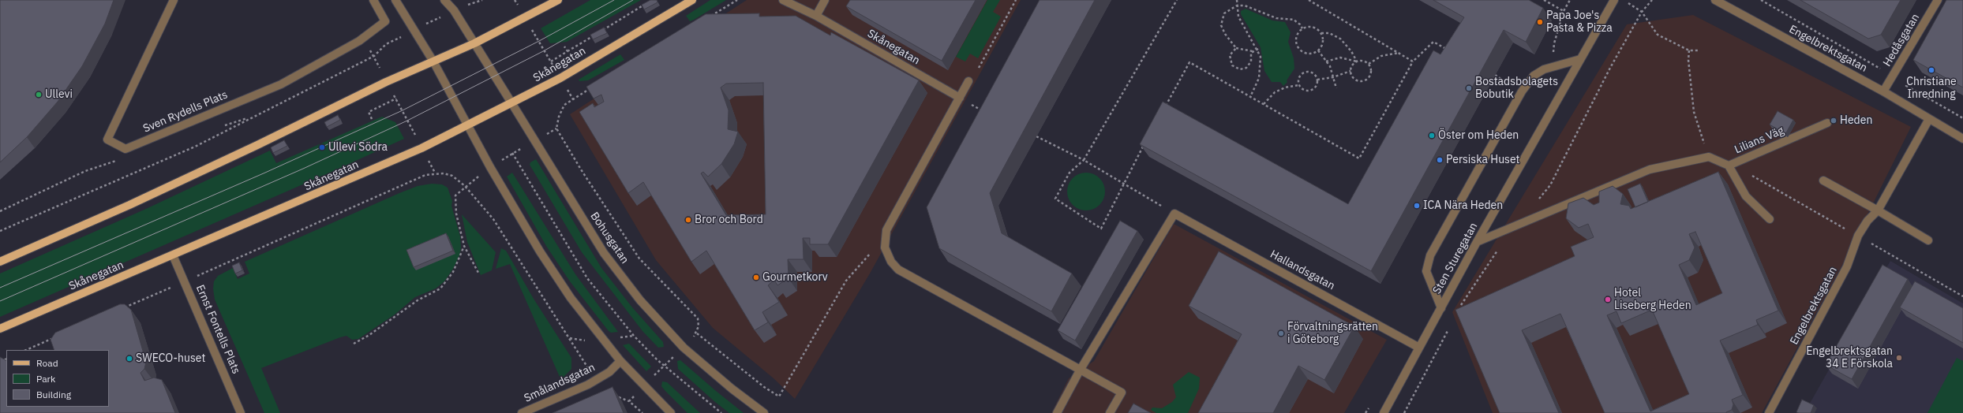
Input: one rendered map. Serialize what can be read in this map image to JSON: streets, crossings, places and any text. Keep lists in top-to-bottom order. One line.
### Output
{"streets":{"main road":["Skånegatan"],"street":["Hedåsgatan","Engelbrektsgatan","Sven Rydells Plats","Lilians Väg","Bohusgatan","Sten Sturegatan","Hallandsgatan","Ernst Fontells Plats","Smålandsgatan"]},"crossings":[["Hedåsgatan","Engelbrektsgatan"],["Skånegatan","Bohusgatan"],["Skånegatan","Ernst Fontells Plats"],["Sten Sturegatan","Hallandsgatan"]],"places":["Papa Joe's Pasta & Pizza","Christiane Inredning","Bostadsbolagets Bobutik","Ullevi","Heden","Öster om Heden","Ullevi Södra","Persiska Huset","ICA Nära Heden","Bror och Bord","Gourmetkorv","Hotel Liseberg Heden","Förvaltningsrätten i Göteborg","Engelbrektsgatan 34 E Förskola","SWECO-huset"],"legend":["Road","Park","Building"]}
